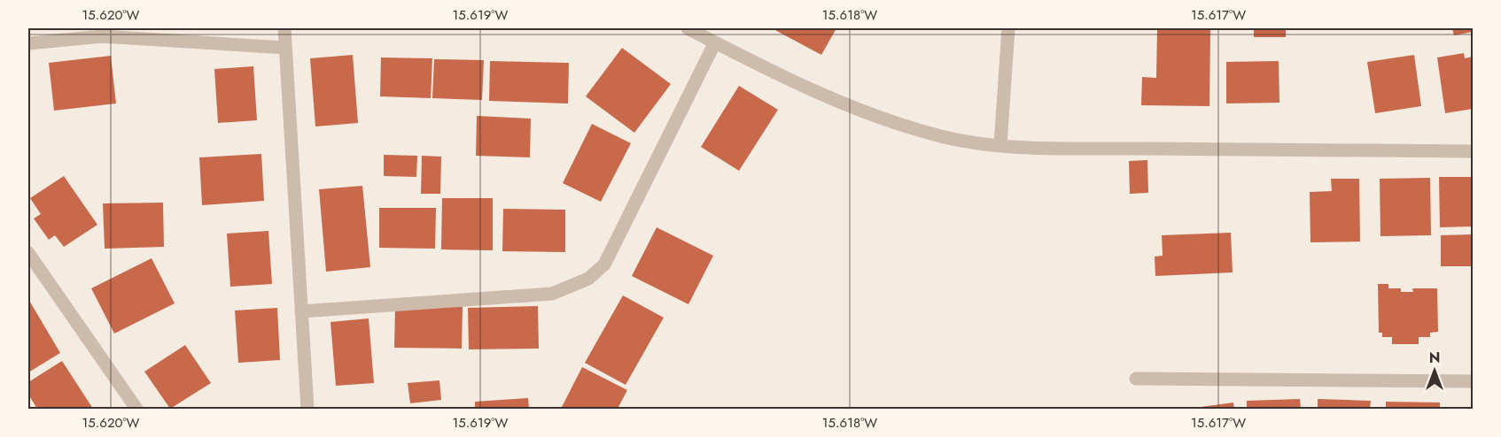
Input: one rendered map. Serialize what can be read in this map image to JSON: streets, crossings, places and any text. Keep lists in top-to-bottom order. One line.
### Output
{"north":"top","coordinates":["15.620°W","15.619°W","15.618°W","15.617°W"]}
